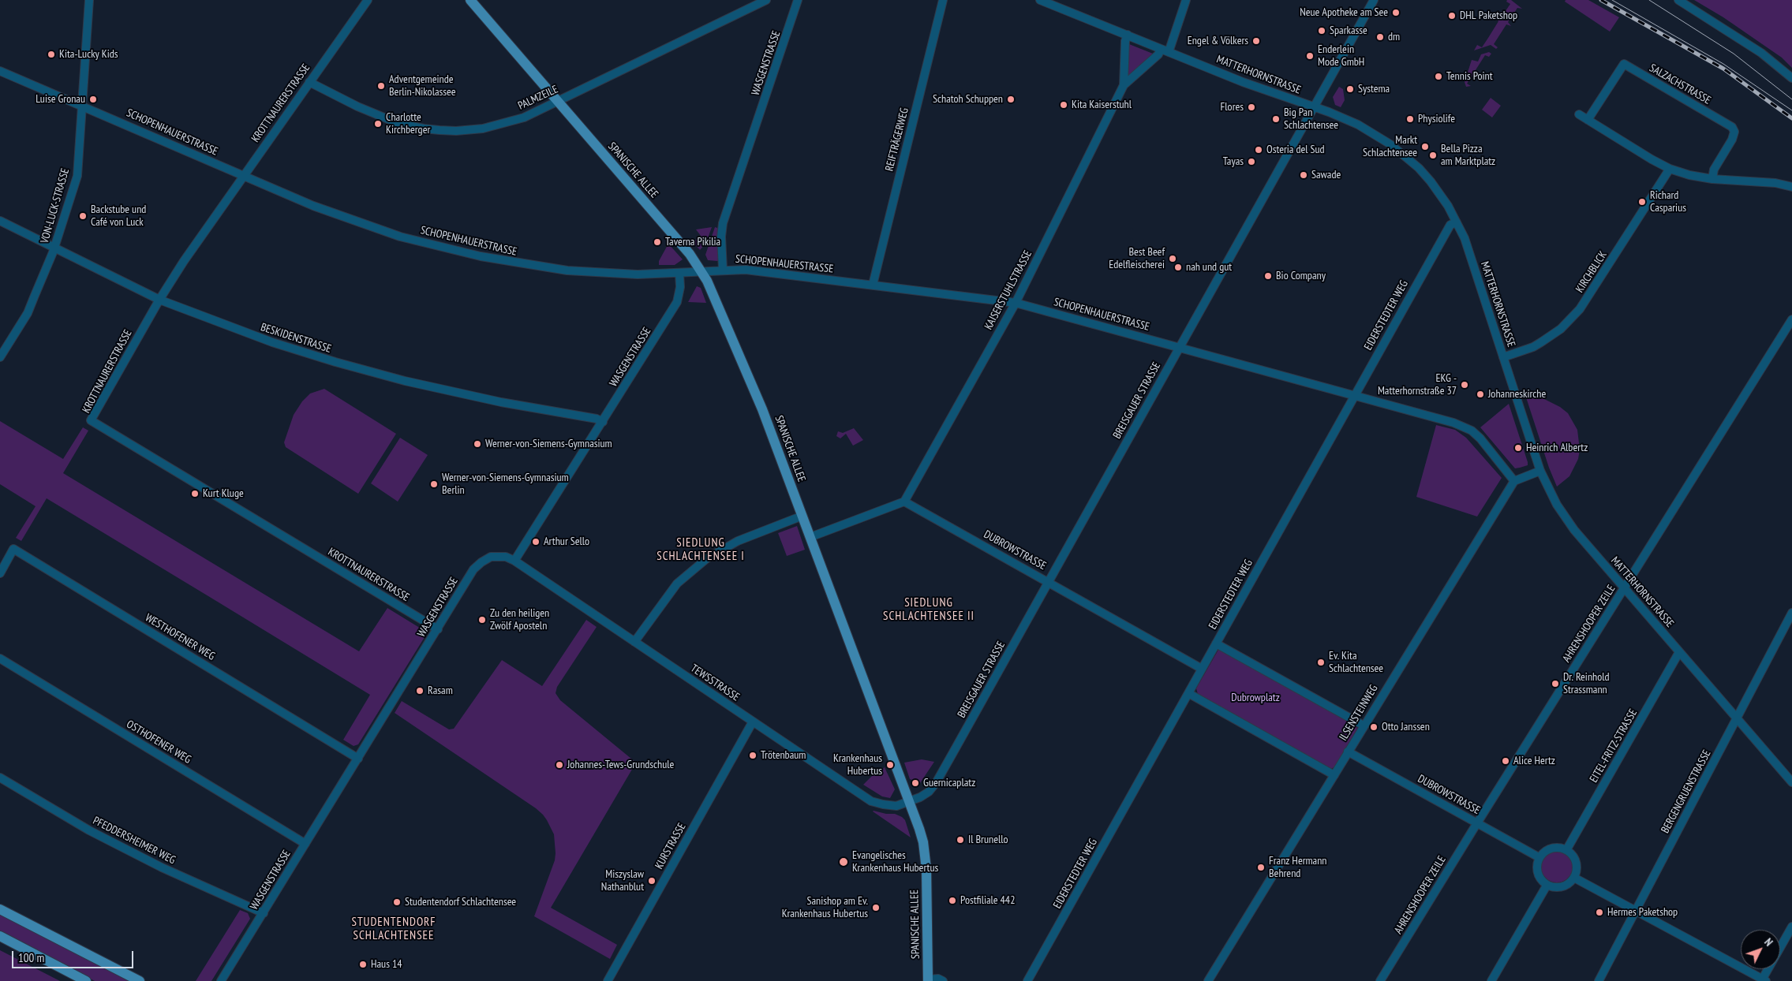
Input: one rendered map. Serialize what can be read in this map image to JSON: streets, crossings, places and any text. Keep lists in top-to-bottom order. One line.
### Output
{"streets":{"main road":["SPANISCHE ALLEE"],"street":["WASGENSTRASSE","MATTERHORNSTRASSE","SALZACHSTRASSE","PALMZEILE","KROTTNAURERSTRASSE","SCHOPENHAUERSTRASSE","REIFTRÄGERWEG","VON-LUCK-STRASSE","KIRCHBLICK","KAISERSTUHLSTRASSE","EIDERSTEDTER WEG","BESKIDENSTRASSE","BREISGAUER STRASSE","DUBROWSTRASSE","AHRENSHOOPER ZEILE","WESTHOFENER WEG","TEWSSTRASSE","ILSENSTEINWEG","OSTHOFENER WEG","EITEL-FRITZ-STRASSE","BERGENGRUENSTRASSE","PFEDDERSHEIMER WEG","KURSTRASSE"]},"crossings":[["WASGENSTRASSE","KROTTNAURERSTRASSE"],["WASGENSTRASSE","SCHOPENHAUERSTRASSE"],["WASGENSTRASSE","BESKIDENSTRASSE"],["WASGENSTRASSE","WESTHOFENER WEG"],["WASGENSTRASSE","TEWSSTRASSE"],["WASGENSTRASSE","OSTHOFENER WEG"],["WASGENSTRASSE","PFEDDERSHEIMER WEG"],["MATTERHORNSTRASSE","KIRCHBLICK"],["MATTERHORNSTRASSE","KAISERSTUHLSTRASSE"],["MATTERHORNSTRASSE","EIDERSTEDTER WEG"],["MATTERHORNSTRASSE","BREISGAUER STRASSE"],["MATTERHORNSTRASSE","AHRENSHOOPER ZEILE"],["MATTERHORNSTRASSE","EITEL-FRITZ-STRASSE"],["MATTERHORNSTRASSE","BERGENGRUENSTRASSE"],["PALMZEILE","KROTTNAURERSTRASSE"],["PALMZEILE","SPANISCHE ALLEE"],["KROTTNAURERSTRASSE","SCHOPENHAUERSTRASSE"],["KROTTNAURERSTRASSE","BESKIDENSTRASSE"],["SCHOPENHAUERSTRASSE","REIFTRÄGERWEG"],["SCHOPENHAUERSTRASSE","SPANISCHE ALLEE"],["SCHOPENHAUERSTRASSE","VON-LUCK-STRASSE"],["SCHOPENHAUERSTRASSE","KAISERSTUHLSTRASSE"],["SCHOPENHAUERSTRASSE","EIDERSTEDTER WEG"],["SCHOPENHAUERSTRASSE","BREISGAUER STRASSE"],["SCHOPENHAUERSTRASSE","ILSENSTEINWEG"],["SPANISCHE ALLEE","BREISGAUER STRASSE"],["SPANISCHE ALLEE","TEWSSTRASSE"],["VON-LUCK-STRASSE","BESKIDENSTRASSE"],["KAISERSTUHLSTRASSE","DUBROWSTRASSE"],["EIDERSTEDTER WEG","DUBROWSTRASSE"],["BREISGAUER STRASSE","DUBROWSTRASSE"],["BREISGAUER STRASSE","TEWSSTRASSE"],["DUBROWSTRASSE","AHRENSHOOPER ZEILE"],["DUBROWSTRASSE","ILSENSTEINWEG"],["DUBROWSTRASSE","EITEL-FRITZ-STRASSE"],["TEWSSTRASSE","KURSTRASSE"]],"districts":["SIEDLUNG SCHLACHTENSEE I","SIEDLUNG SCHLACHTENSEE II","STUDENTENDORF SCHLACHTENSEE"],"parks":["Dubrowplatz"],"places":["Neue Apotheke am See","DHL Paketshop","Sparkasse","dm","Engel & Völkers","Kita-Lucky Kids","Enderlein Mode GmbH","Tennis Point","Adventgemeinde Berlin-Nikolassee","Systema","Luise Gronau","Schatoh Schuppen","Kita Kaiserstuhl","Flores","Big Pan Schlachtensee","Physiolife","Charlotte Kirchberger","Markt Schlachtensee","Osteria del Sud","Bella Pizza am Marktplatz","Tayas","Sawade","Richard Casparius","Backstube und Café von Luck","Taverna Pikilia","Best Beef Edelfleischerei","nah und gut","Bio Company","EKG - Matterhornstraße 37","Johanneskirche","Werner-von-Siemens-Gymnasium","Heinrich Albertz","Werner-von-Siemens-Gymnasium Berlin","Kurt Kluge","Arthur Sello","Zu den heiligen Zwölf Aposteln","Ev. Kita Schlachtensee","Dr. Reinhold Strassmann","Rasam","Otto Janssen","Trötenbaum","Alice Hertz","Johannes-Tews-Grundschule","Krankenhaus Hubertus","Guernicaplatz","Il Brunello","Evangelisches Krankenhaus Hubertus","Franz Hermann Behrend","Miszyslaw Nathanblut","Postfiliale 442","Studentendorf Schlachtensee","Sanishop am Ev. Krankenhaus Hubertus","Hermes Paketshop","Haus 14"],"scale_bar":"100 m","north":"top right"}
